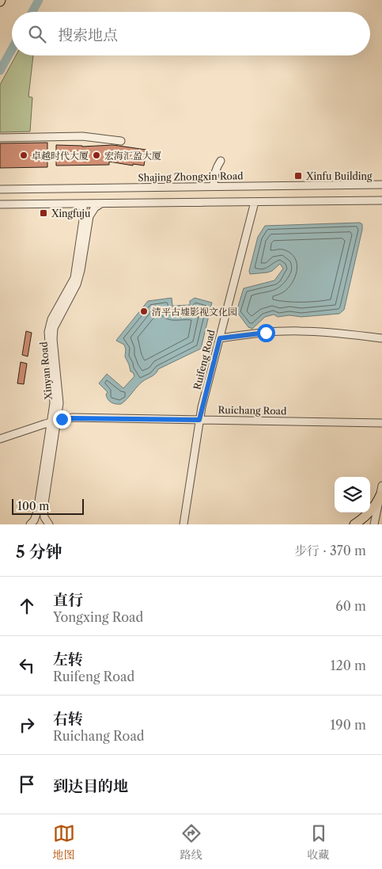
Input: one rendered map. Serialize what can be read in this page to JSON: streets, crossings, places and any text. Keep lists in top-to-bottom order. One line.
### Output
{"streets":{"street":["Shajing Zhongxin Road","Ruifeng Road","Xinyan Road","Ruichang Road"]},"crossings":[["Ruifeng Road","Ruichang Road"],["Xinyan Road","Ruichang Road"]],"places":{"other":["卓越时代大厦","宏海汇盈大厦","清平古墟影视文化园"],"transit":["Xinfu Building","Xingfuju"]},"scale_bar":"100 m","page":{"search":"搜索地点","scale":"100 m","heading":["5 分钟","步行 · 370 m"],"list":[["直行","Yongxing Road","60 m"],["左转","Ruifeng Road","120 m"],["右转","Ruichang Road","190 m"],"到达目的地"],"nav":["地图","路线","收藏"]}}
